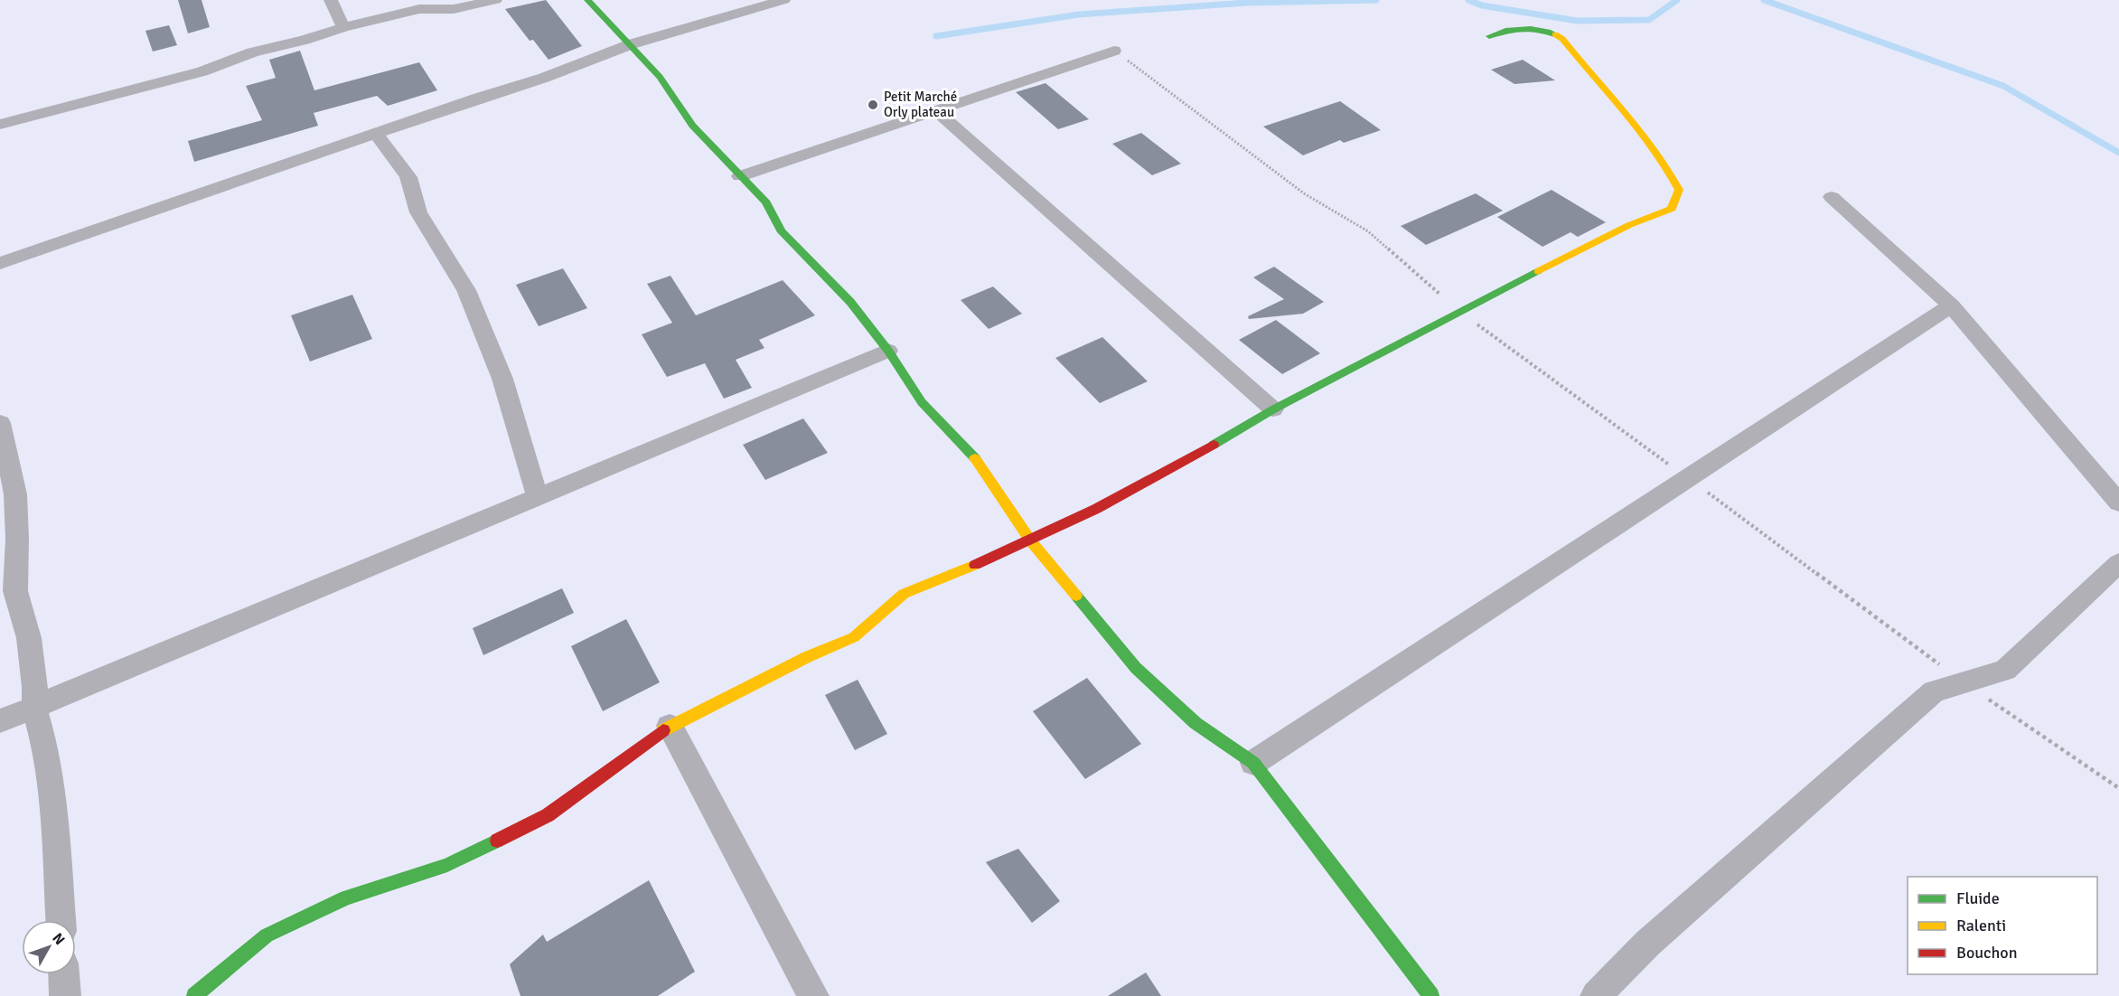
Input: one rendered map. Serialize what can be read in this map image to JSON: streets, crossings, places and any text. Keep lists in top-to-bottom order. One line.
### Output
{"places":["Petit Marché Orly plateau"],"legend":["Fluide","Ralenti","Bouchon"],"north":"top right"}
